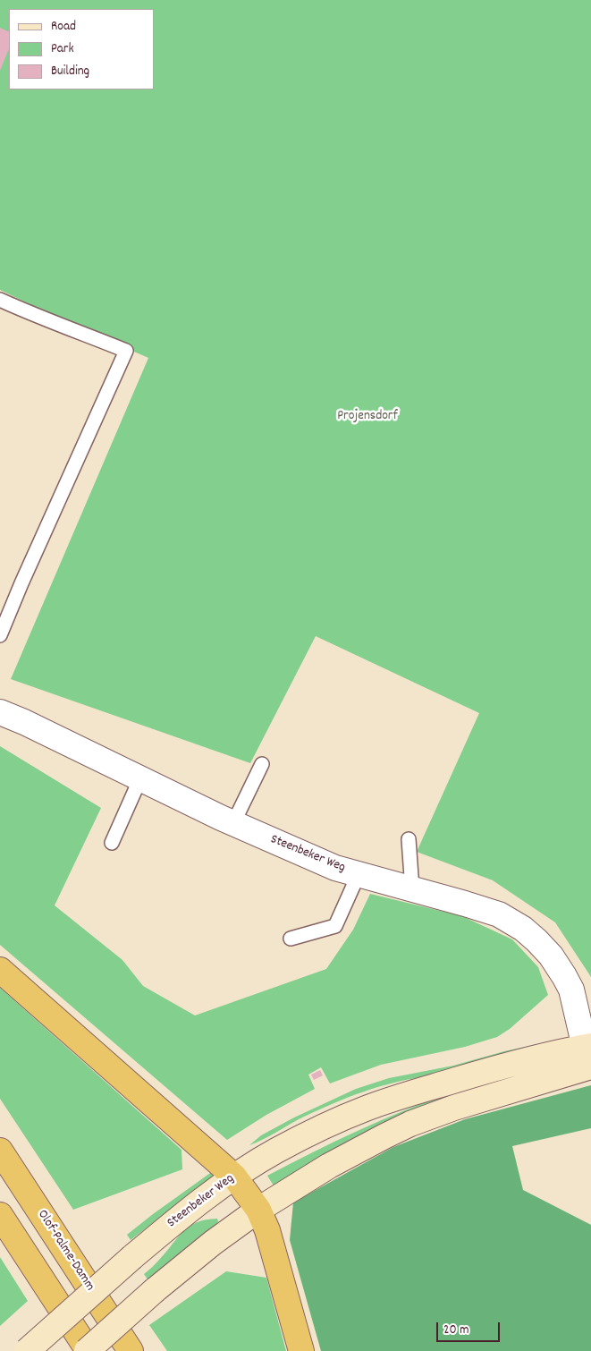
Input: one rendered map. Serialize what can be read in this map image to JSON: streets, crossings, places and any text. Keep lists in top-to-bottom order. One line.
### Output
{"streets":{"highway":["Olof-Palme-Damm"],"main road":["Steenbeker Weg"]},"parks":["Projensdorf"],"legend":["Road","Park","Building"],"scale_bar":"20 m"}
